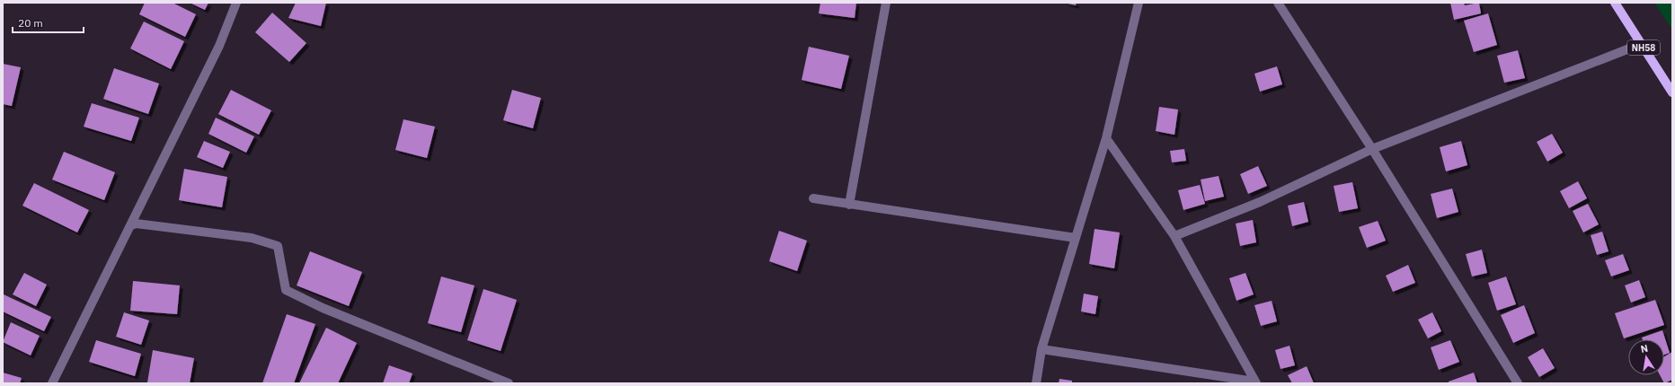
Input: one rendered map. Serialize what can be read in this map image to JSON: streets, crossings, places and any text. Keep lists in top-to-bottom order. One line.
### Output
{"streets":{"main road":["NH58"]},"scale_bar":"20 m","north":"top"}
